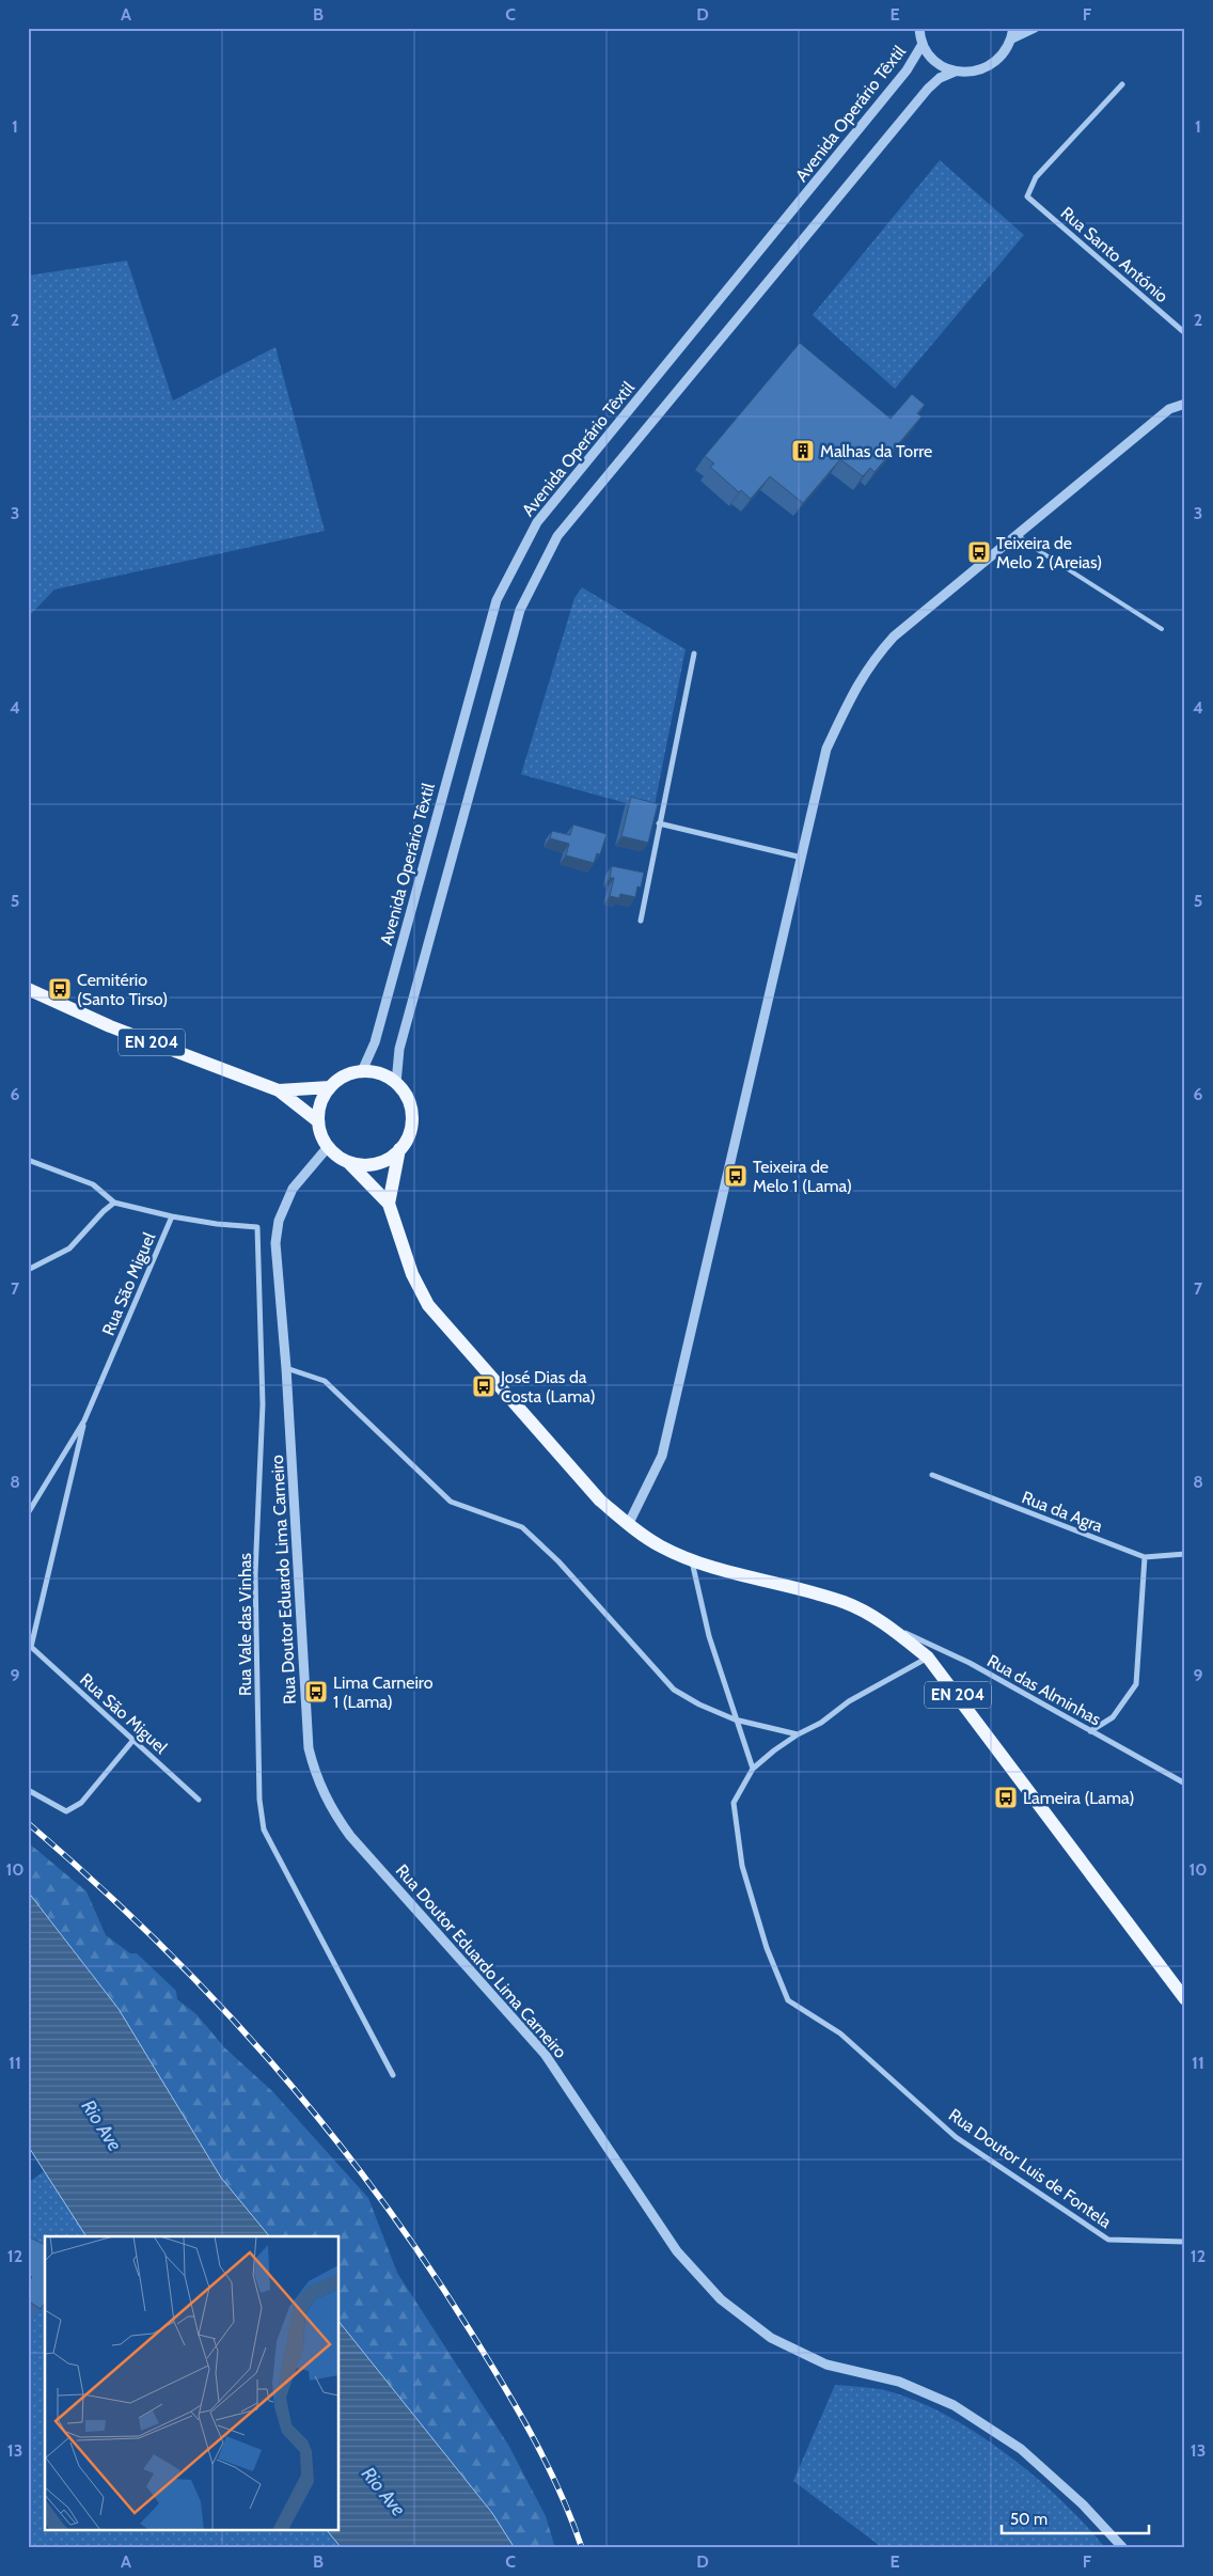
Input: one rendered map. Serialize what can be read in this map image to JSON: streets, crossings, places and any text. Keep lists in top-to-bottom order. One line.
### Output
{"streets":{"main road":["EN 204"],"street":["Avenida Operário Têxtil","Rua Santo António","Rua São Miguel","Rua da Agra","Rua Doutor Eduardo Lima Carneiro","Rua Vale das Vinhas","Rua das Alminhas","Rua Doutor Luis de Fontela"]},"crossings":[["Avenida Operário Têxtil","EN 204"],["Avenida Operário Têxtil","Rua Doutor Eduardo Lima Carneiro"],["EN 204","Rua Doutor Eduardo Lima Carneiro"],["EN 204","Rua das Alminhas"],["Rua São Miguel","Rua Vale das Vinhas"]],"water":["Rio Ave"],"places":{"building":["Malhas da Torre"],"bus stop":["Teixeira de Melo 2 (Areias)","Cemitério (Santo Tirso)","Teixeira de Melo 1 (Lama)","José Dias da Costa (Lama)","Lima Carneiro 1 (Lama)","Lameira (Lama)"]},"scale_bar":"50 m","grid":{"columns":["A","B","C","D","E","F"],"rows":["1","2","3","4","5","6","7","8","9","10","11","12","13"]}}
